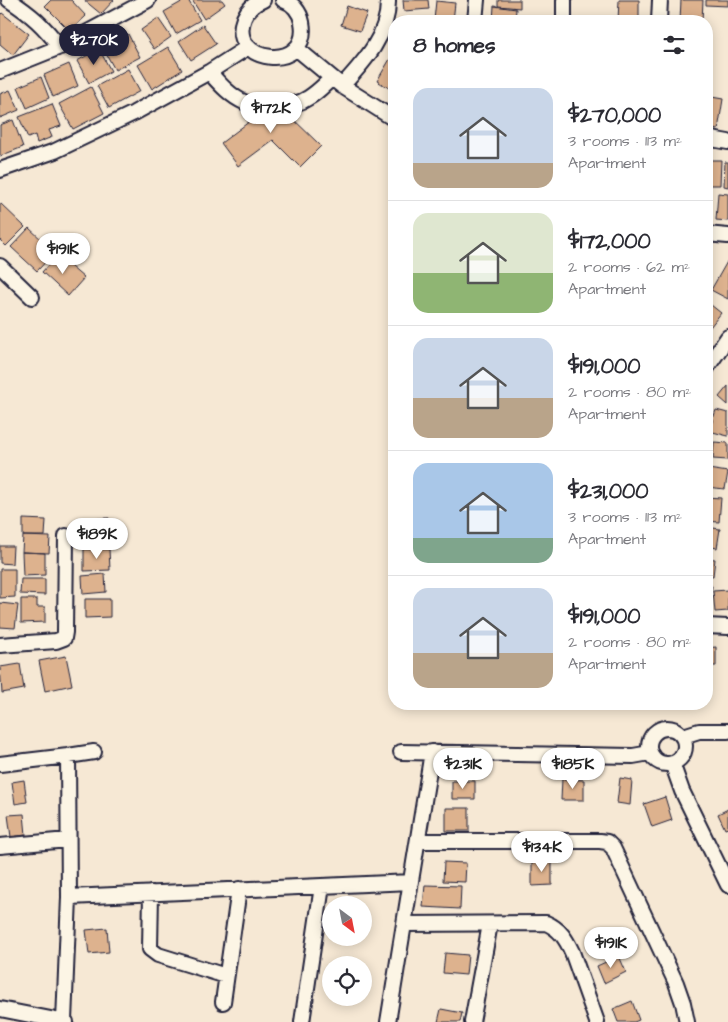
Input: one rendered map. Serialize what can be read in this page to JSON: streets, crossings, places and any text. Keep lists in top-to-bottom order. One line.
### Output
{"north":"bottom right","page":{"heading":"8 homes","price":["$270K","$172K","$191K","$189K","$231K","$185K","$134K","$191K"],"list":[{"name":"$270,000","note":"3 rooms · 113 m² · Apartment"},{"name":"$172,000","note":"2 rooms · 62 m² · Apartment"},{"name":"$191,000","note":"2 rooms · 80 m² · Apartment"},{"name":"$231,000","note":"3 rooms · 113 m² · Apartment"},{"name":"$191,000","note":"2 rooms · 80 m² · Apartment"}]}}
